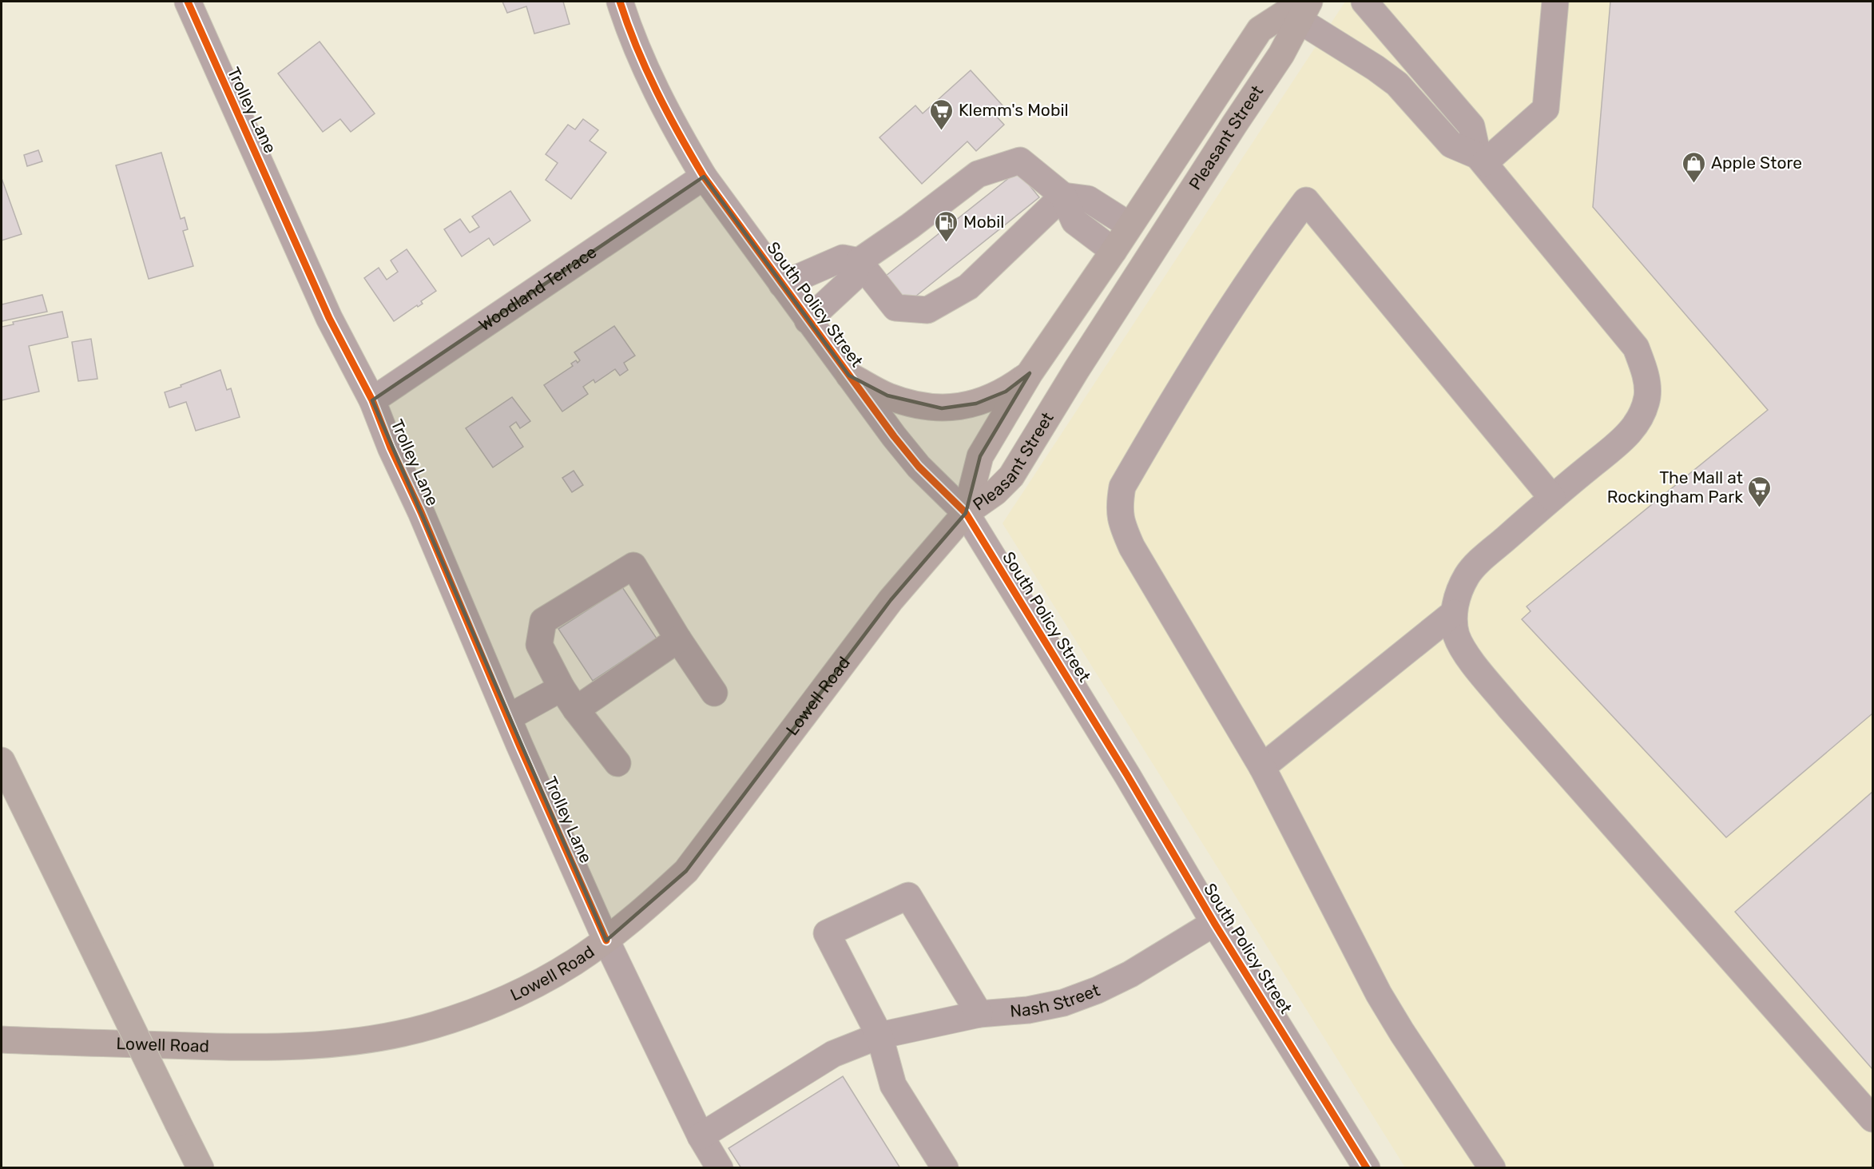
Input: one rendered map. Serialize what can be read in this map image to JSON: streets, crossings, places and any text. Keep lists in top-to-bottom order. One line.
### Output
{"streets":{"main road":["Pleasant Street","Lowell Road"],"street":["Trolley Lane","Woodland Terrace","South Policy Street","Nash Street"]},"crossings":[["Trolley Lane","Woodland Terrace"],["Trolley Lane","Lowell Road"],["Trolley Lane","Nash Street"],["Pleasant Street","South Policy Street"],["Pleasant Street","Lowell Road"],["Woodland Terrace","South Policy Street"],["South Policy Street","Lowell Road"],["South Policy Street","Nash Street"]],"places":{"supermarket":["Klemm's Mobil","The Mall at Rockingham Park"],"shop":["Apple Store"],"fuel station":["Mobil"]}}
